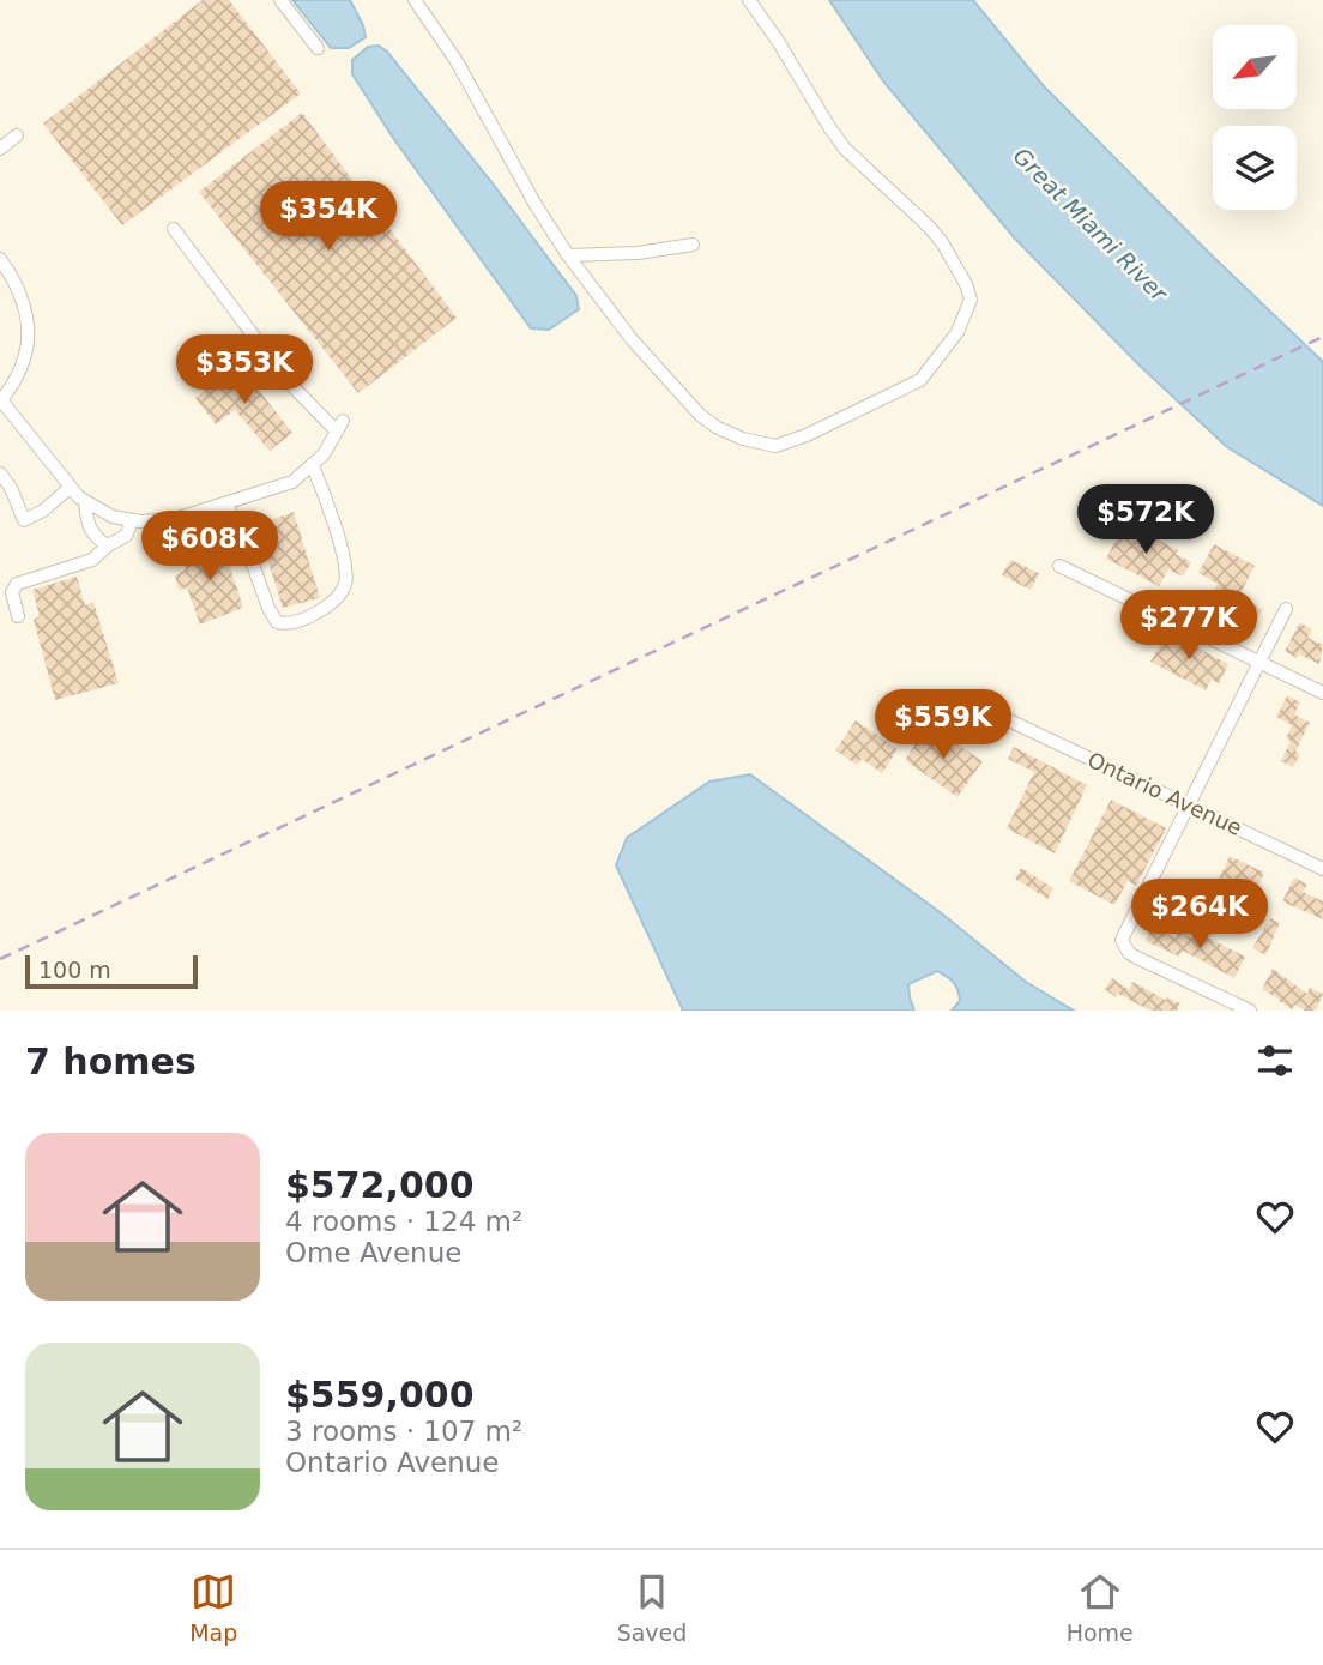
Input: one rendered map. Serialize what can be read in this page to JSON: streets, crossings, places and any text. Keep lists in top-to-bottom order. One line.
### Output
{"streets":{"street":["Ontario Avenue"]},"water":["Great Miami River"],"scale_bar":"100 m","north":"bottom left","page":{"price":["$354K","$353K","$572K","$608K","$277K","$559K","$264K"],"scale":"100 m","heading":"7 homes","list":[{"name":"$572,000","note":"4 rooms · 124 m² · Ome Avenue"},{"name":"$559,000","note":"3 rooms · 107 m² · Ontario Avenue"}],"tabs":["Map","Saved","Home"]}}
